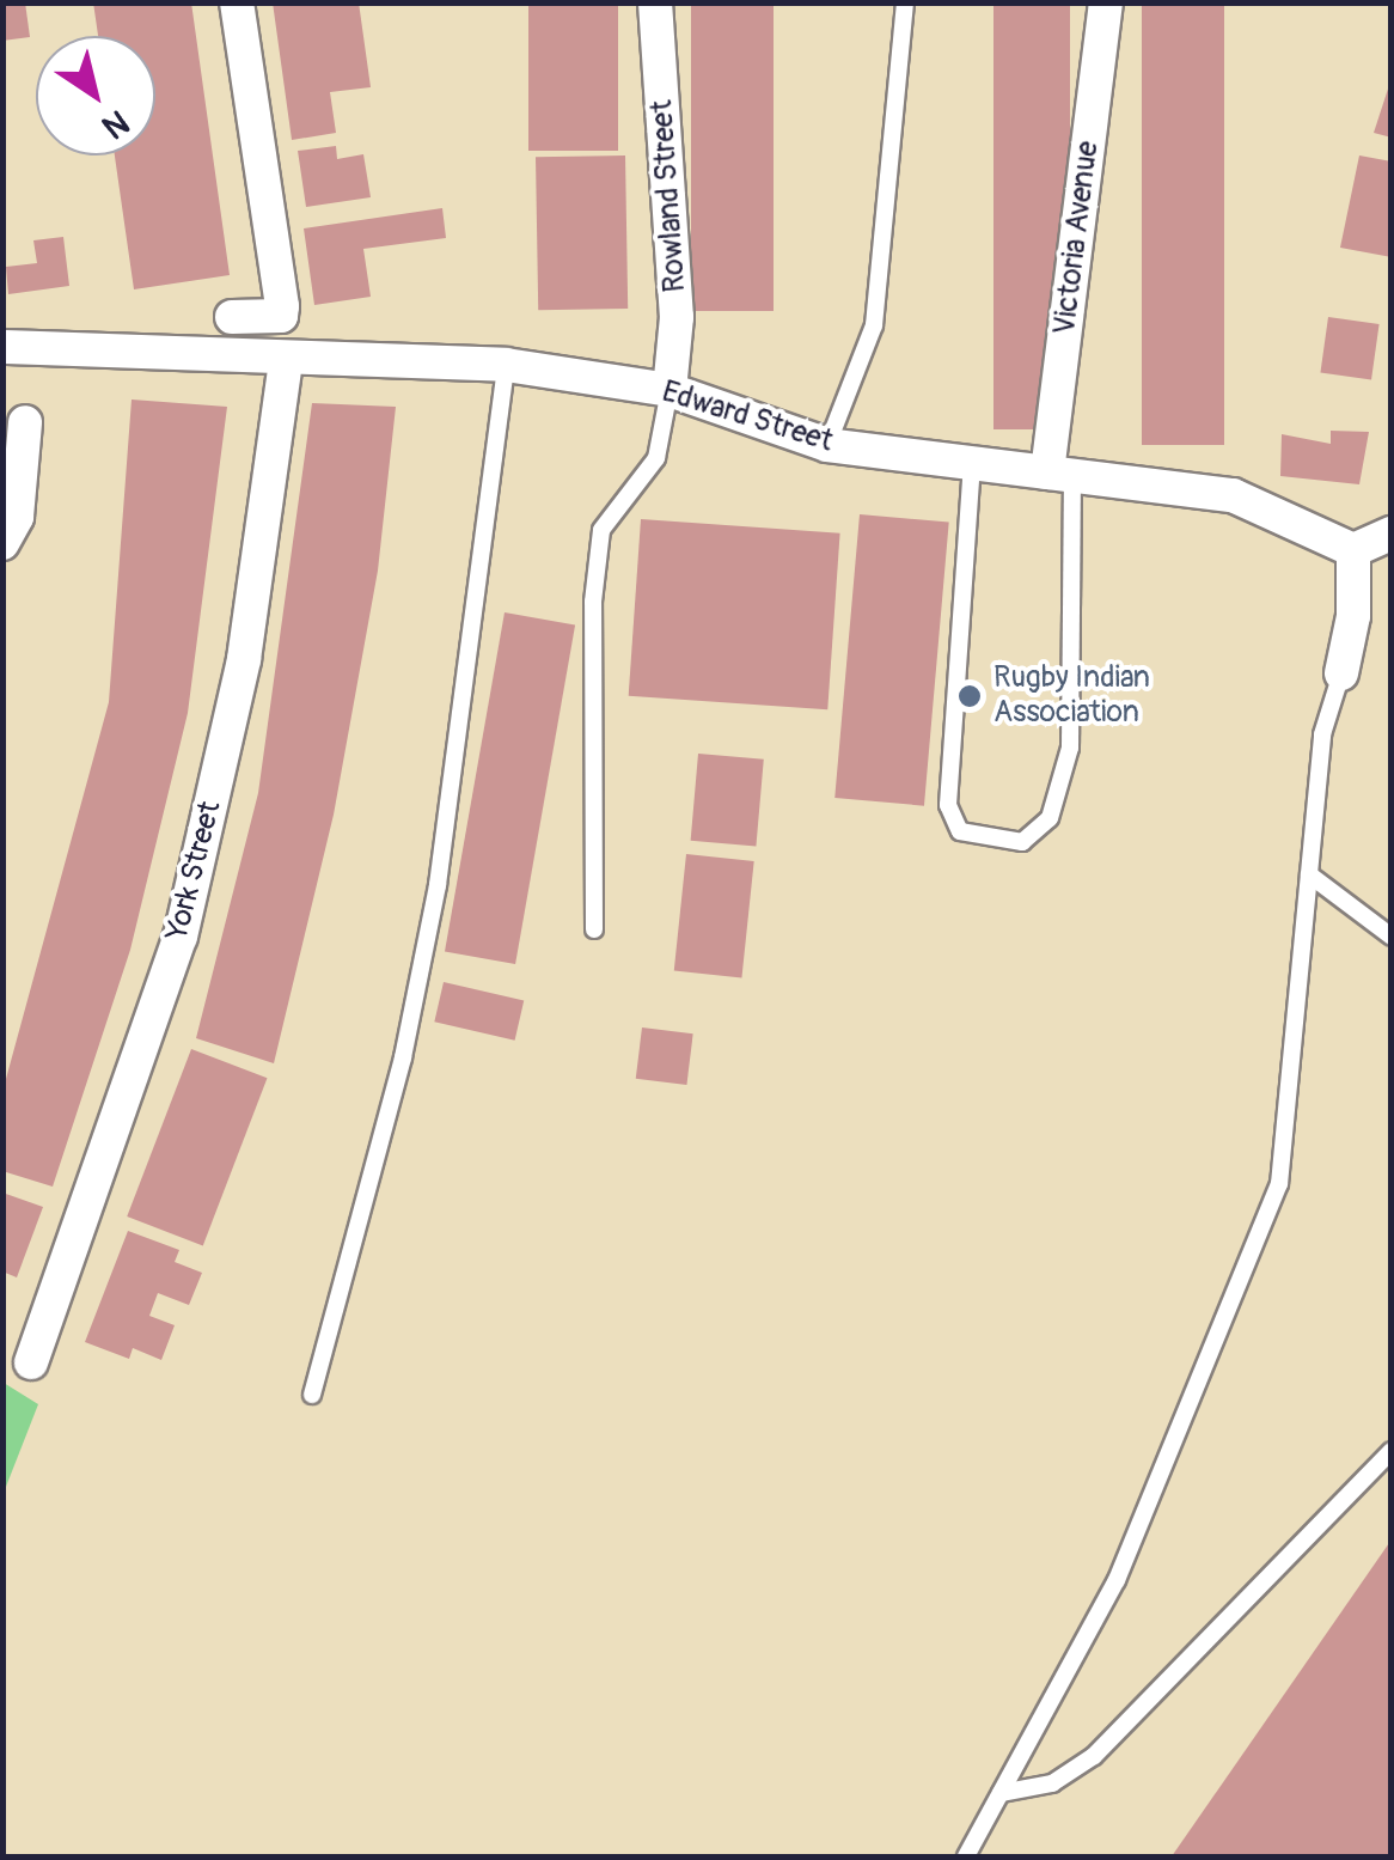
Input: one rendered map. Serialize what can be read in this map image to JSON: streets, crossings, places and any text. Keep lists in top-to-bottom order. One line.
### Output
{"streets":{"street":["Rowland Street","Victoria Avenue","Edward Street","York Street"]},"crossings":[["Rowland Street","Edward Street"],["Victoria Avenue","Edward Street"],["Edward Street","York Street"]],"places":["Rugby Indian Association"],"north":"bottom right"}
